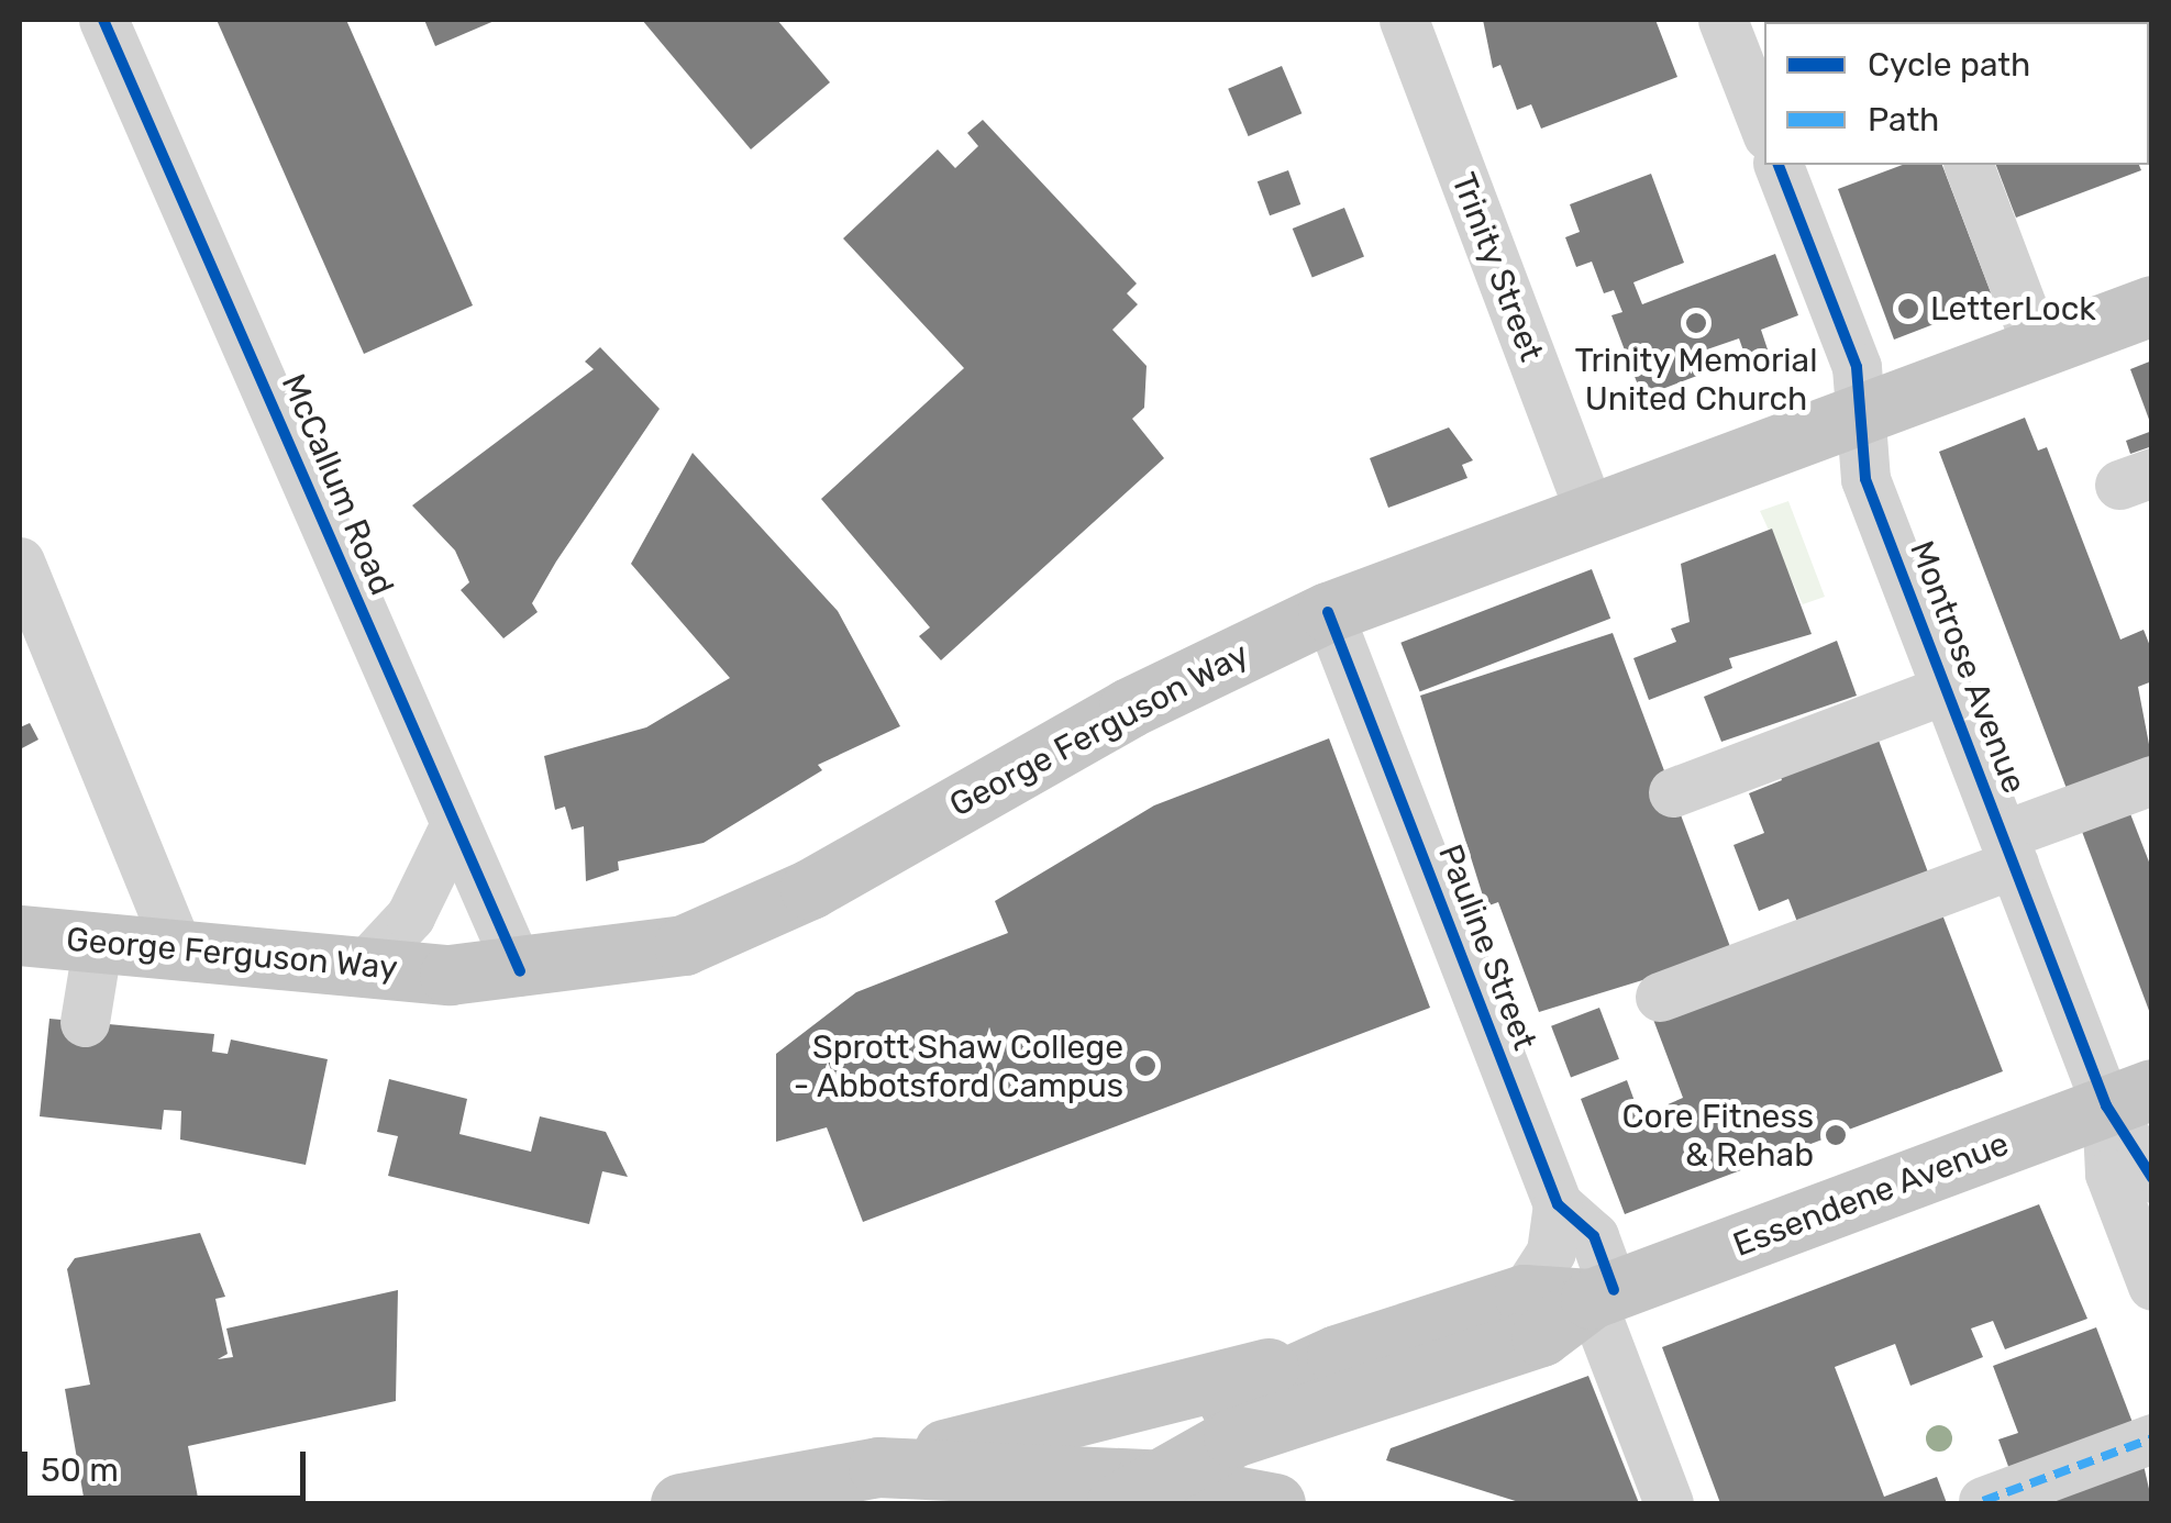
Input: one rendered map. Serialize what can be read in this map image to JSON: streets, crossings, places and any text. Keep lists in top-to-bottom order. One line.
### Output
{"streets":{"main road":["George Ferguson Way","Essendene Avenue"],"street":["Trinity Street","McCallum Road","Montrose Avenue","Pauline Street"]},"crossings":[["Trinity Street","George Ferguson Way"],["McCallum Road","George Ferguson Way"],["Montrose Avenue","George Ferguson Way"],["Montrose Avenue","Essendene Avenue"],["George Ferguson Way","Pauline Street"],["Pauline Street","Essendene Avenue"]],"places":["LetterLock","Trinity Memorial United Church","Sprott Shaw College - Abbotsford Campus","Core Fitness & Rehab"],"legend":["Cycle path","Path"],"scale_bar":"50 m"}
